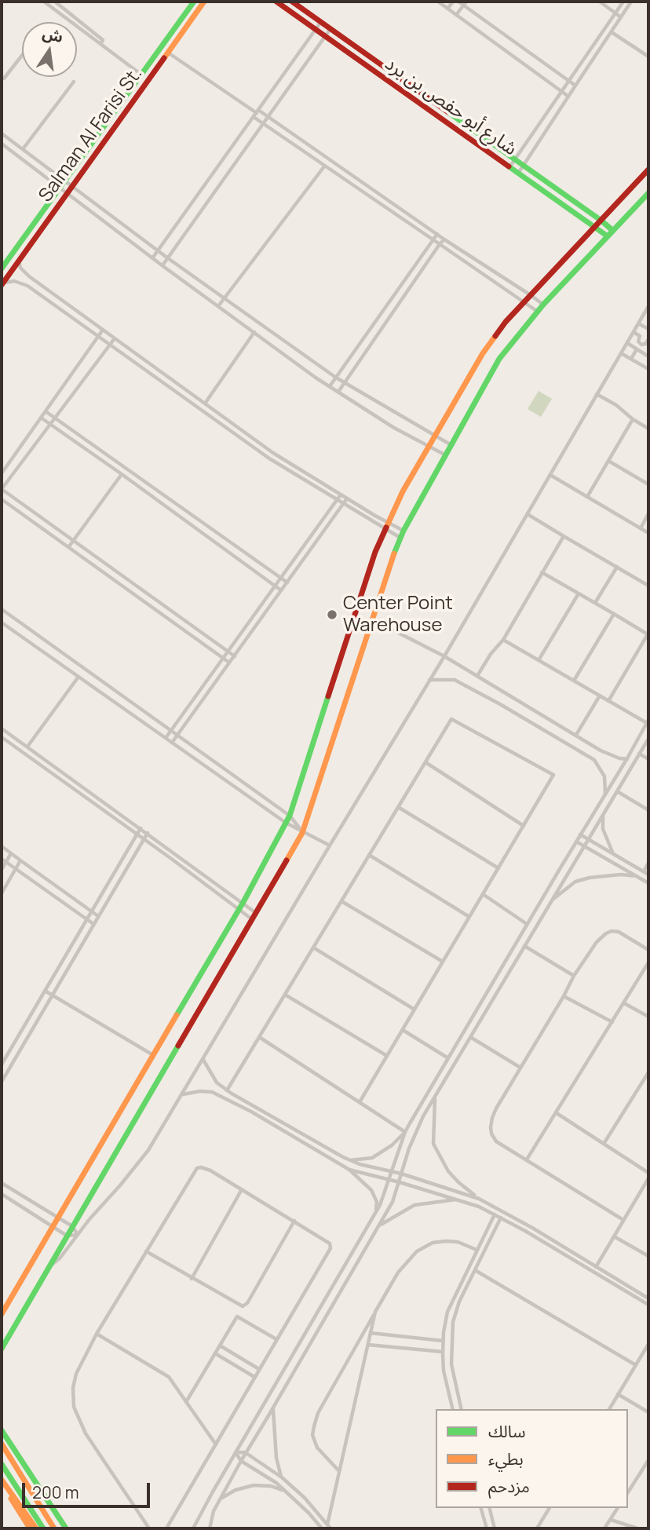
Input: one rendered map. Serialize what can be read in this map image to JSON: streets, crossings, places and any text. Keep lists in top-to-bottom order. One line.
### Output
{"streets":{"main road":["شارع أبو حفص بن برد","Salman Al Farisi St."]},"places":["Center Point Warehouse"],"legend":["سالك","بطيء","مزدحم"],"scale_bar":"200 m","north":"top"}
